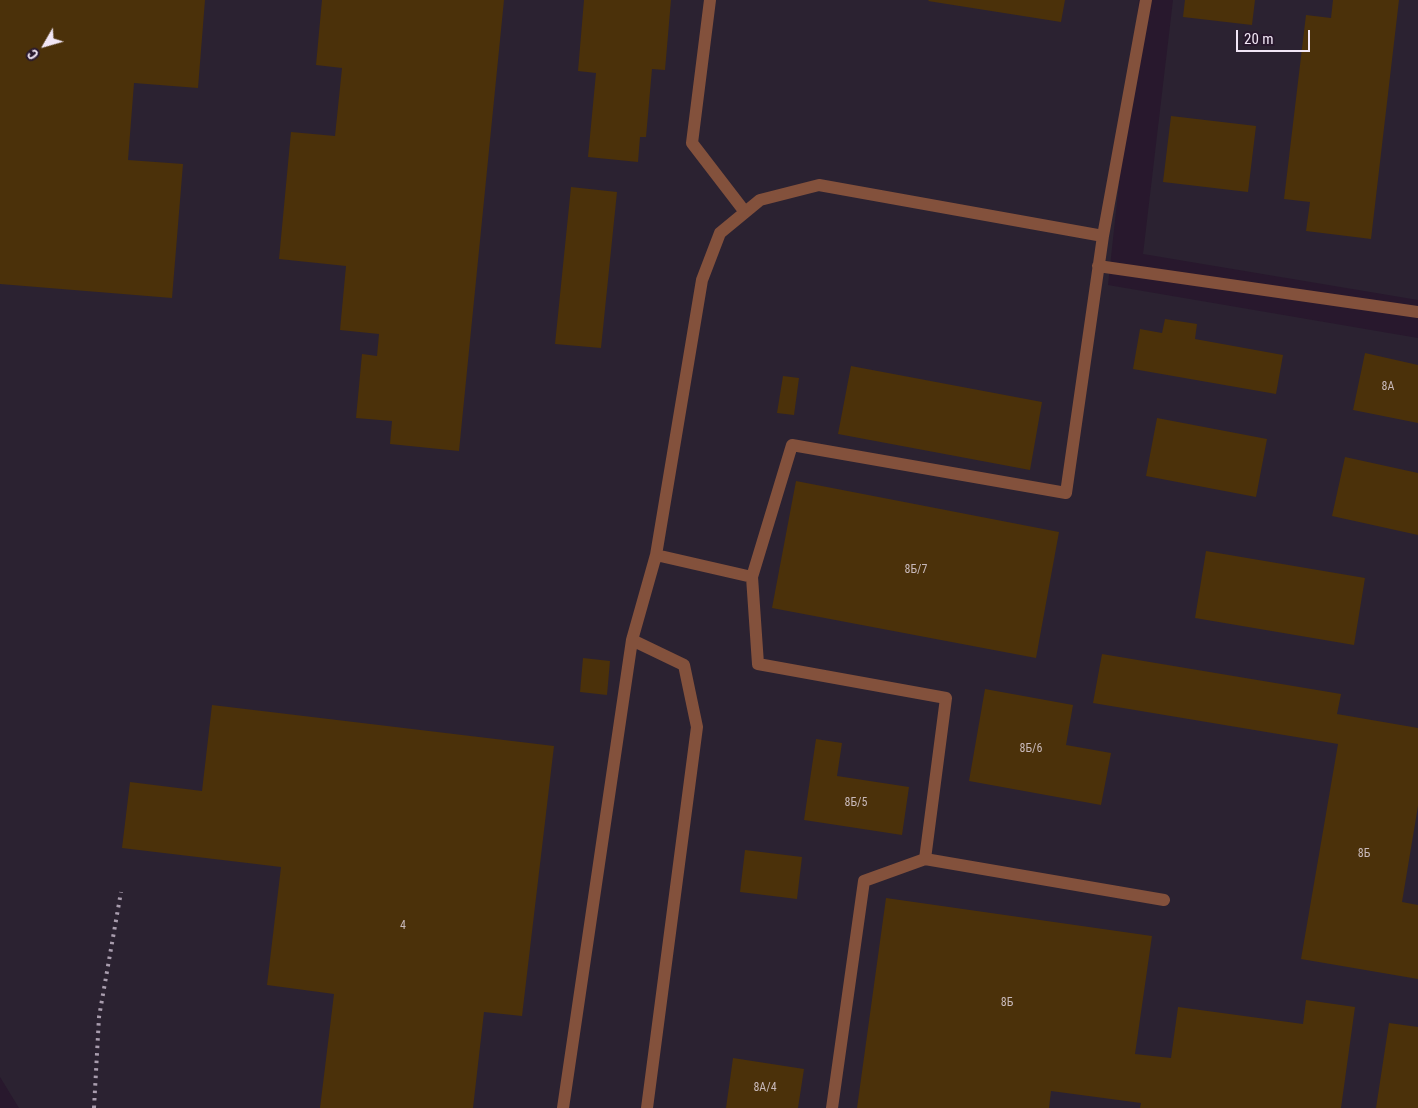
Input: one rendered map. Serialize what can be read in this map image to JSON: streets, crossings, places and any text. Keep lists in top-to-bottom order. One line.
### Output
{"house_numbers":["8А","8Б/7","8Б/6","8Б/5","8Б","4","8Б","8А/4"],"scale_bar":"20 m","north":"bottom left"}
